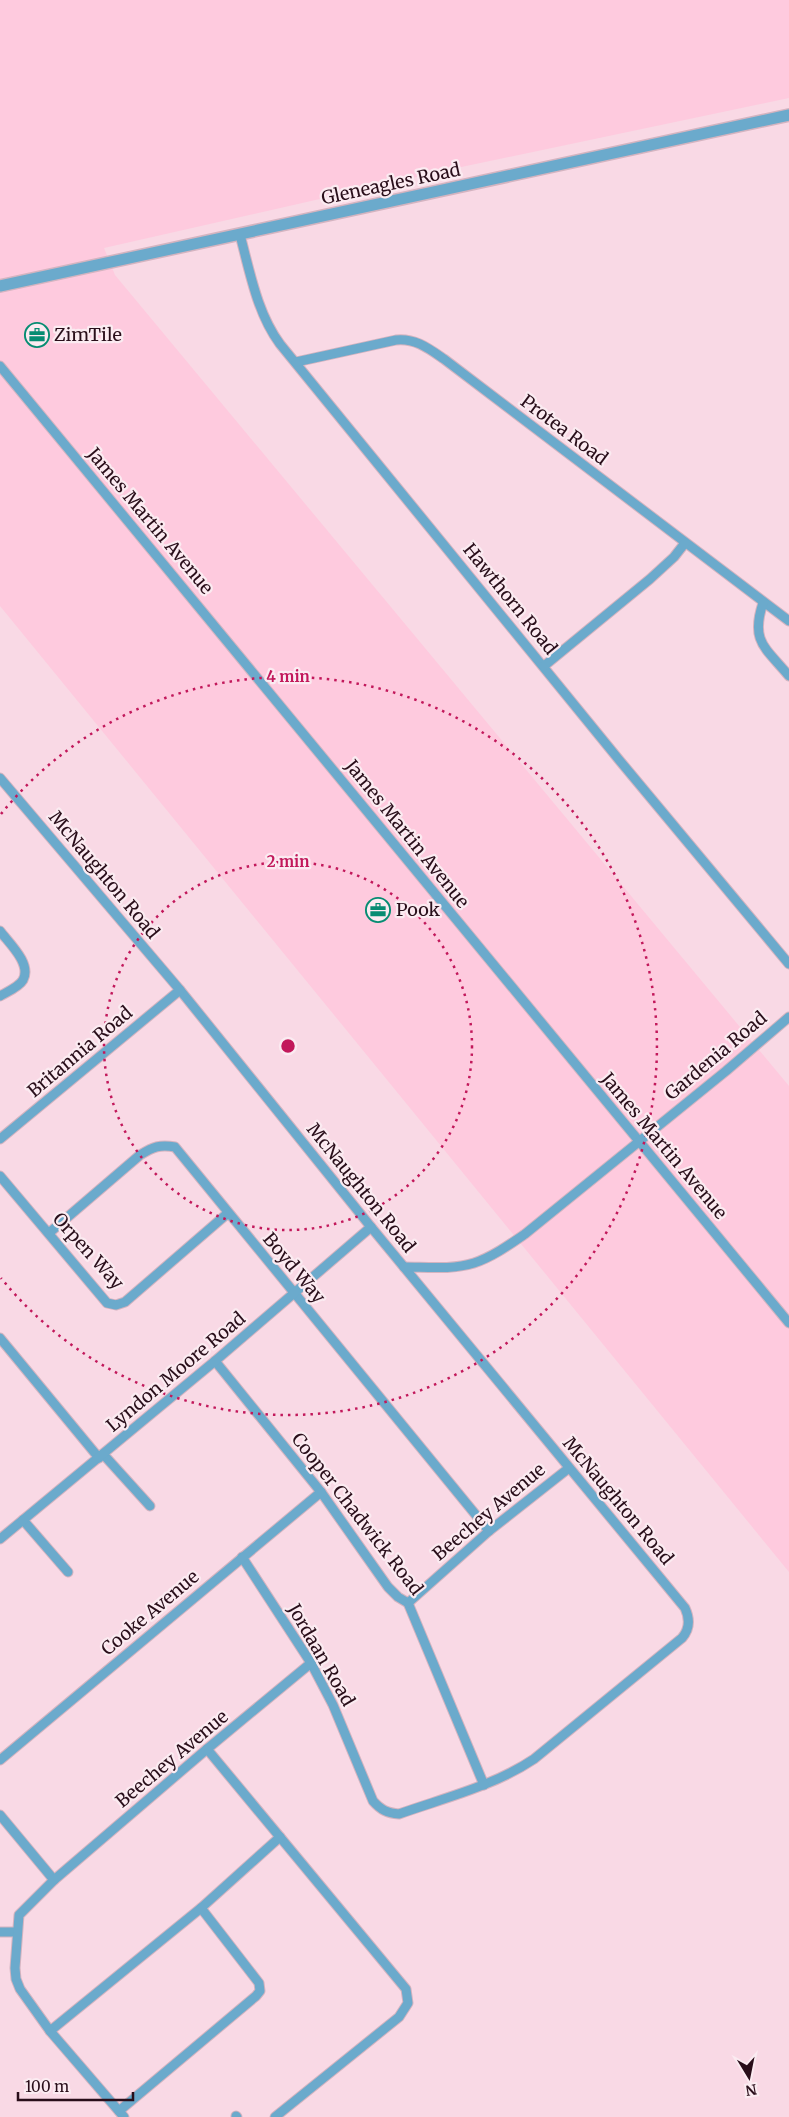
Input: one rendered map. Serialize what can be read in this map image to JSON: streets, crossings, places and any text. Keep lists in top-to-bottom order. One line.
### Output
{"streets":{"street":["Gleneagles Road","Protea Road","James Martin Avenue","Hawthorn Road","McNaughton Road","Britannia Road","Gardenia Road","Orpen Way","Boyd Way","Lyndon Moore Road","Beechey Avenue","Cooper Chadwick Road","Cooke Avenue","Jordaan Road"]},"crossings":[["Gleneagles Road","Hawthorn Road"],["Protea Road","Hawthorn Road"],["James Martin Avenue","Gardenia Road"],["McNaughton Road","Britannia Road"],["McNaughton Road","Gardenia Road"],["McNaughton Road","Lyndon Moore Road"],["McNaughton Road","Beechey Avenue"],["McNaughton Road","Cooper Chadwick Road"],["McNaughton Road","Jordaan Road"],["Orpen Way","Boyd Way"],["Boyd Way","Lyndon Moore Road"],["Boyd Way","Beechey Avenue"],["Lyndon Moore Road","Cooper Chadwick Road"],["Beechey Avenue","Cooper Chadwick Road"],["Beechey Avenue","Jordaan Road"],["Cooper Chadwick Road","Cooke Avenue"],["Cooper Chadwick Road","Jordaan Road"],["Cooke Avenue","Jordaan Road"]],"places":{"office":["ZimTile","Pook"]},"scale_bar":"100 m","north":"bottom","rings":["4 min","2 min"]}
